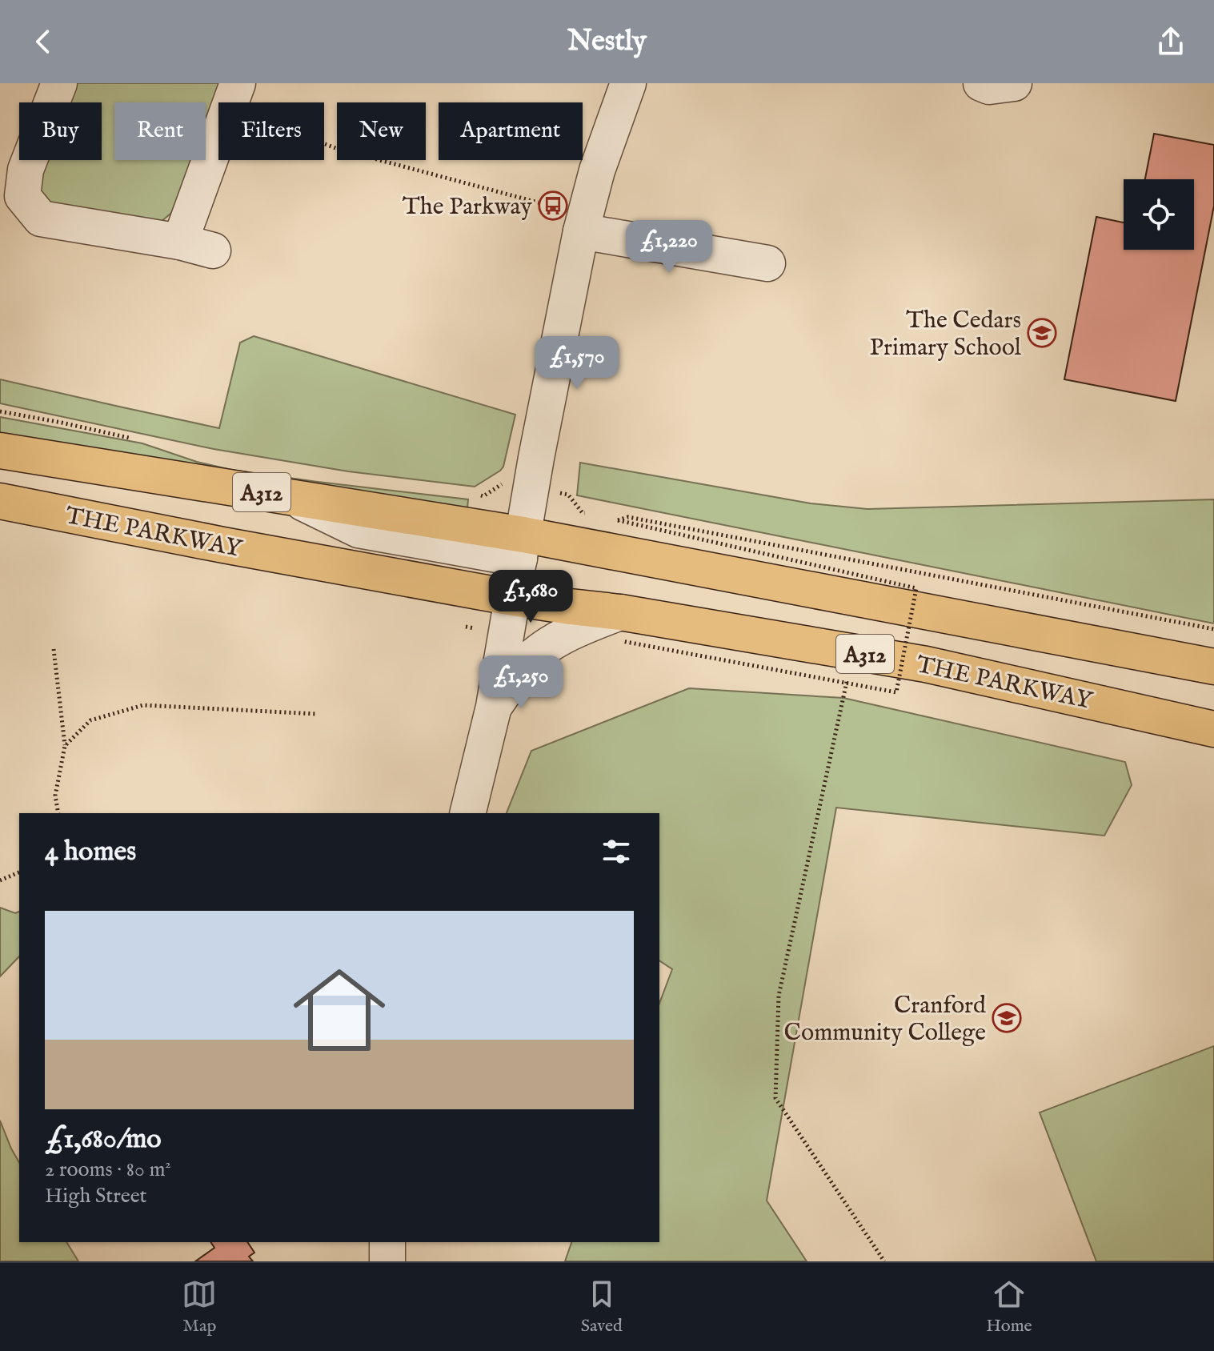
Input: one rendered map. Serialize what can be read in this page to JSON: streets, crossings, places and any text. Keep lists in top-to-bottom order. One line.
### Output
{"streets":{"highway":["A312","THE PARKWAY"]},"places":{"bus stop":["The Parkway"],"school or university":["The Cedars Primary School","Cranford Community College"]},"page":{"header":"Nestly","chip":["Buy","Rent","Filters","New","Apartment"],"price":["£1,220","£1,570","£1,680","£1,250"],"heading":"4 homes","list":[{"name":"£1,680/mo","note":"2 rooms · 80 m² · High Street"}],"tabs":["Map","Saved","Home"]}}
